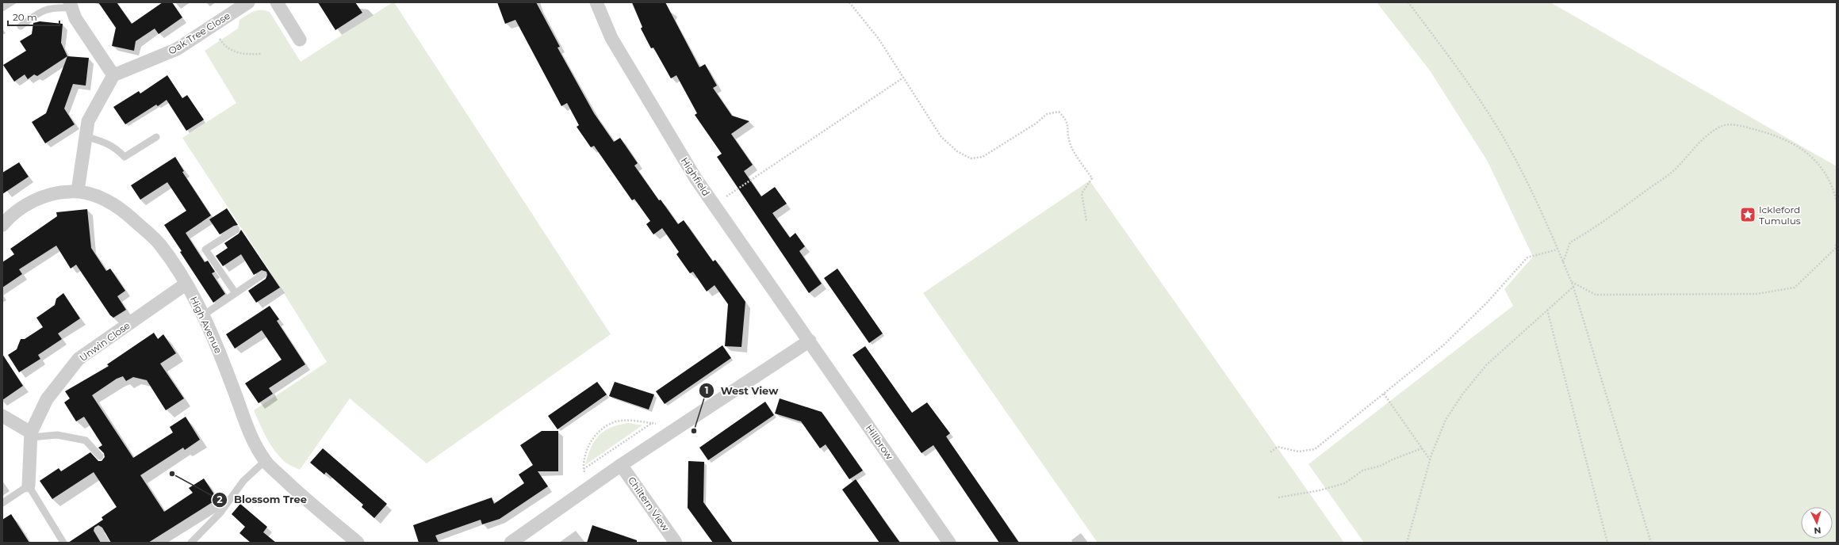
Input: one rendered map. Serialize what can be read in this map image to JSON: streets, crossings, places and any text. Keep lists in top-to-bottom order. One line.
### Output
{"streets":{"street":["Oak Tree Close","Highfield","High Avenue","Unwin Close","Hillbrow","Chiltern View"]},"crossings":[["Highfield","Hillbrow"],["High Avenue","Unwin Close"]],"places":{"place":["Ickleford Tumulus"],"other":["West View","Blossom Tree"]},"scale_bar":"20 m","north":"bottom"}
